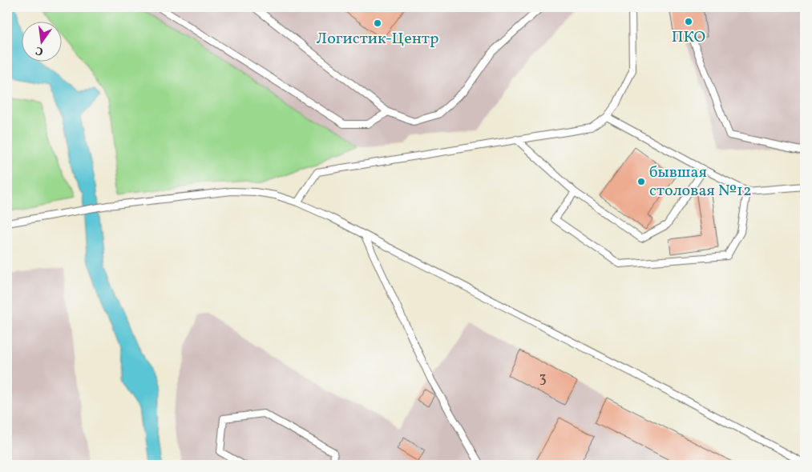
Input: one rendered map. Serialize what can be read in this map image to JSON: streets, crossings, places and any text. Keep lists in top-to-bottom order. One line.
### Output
{"places":["ПКО","Логистик-Центр","бывшая столовая №12"],"house_numbers":["3"],"north":"bottom"}
